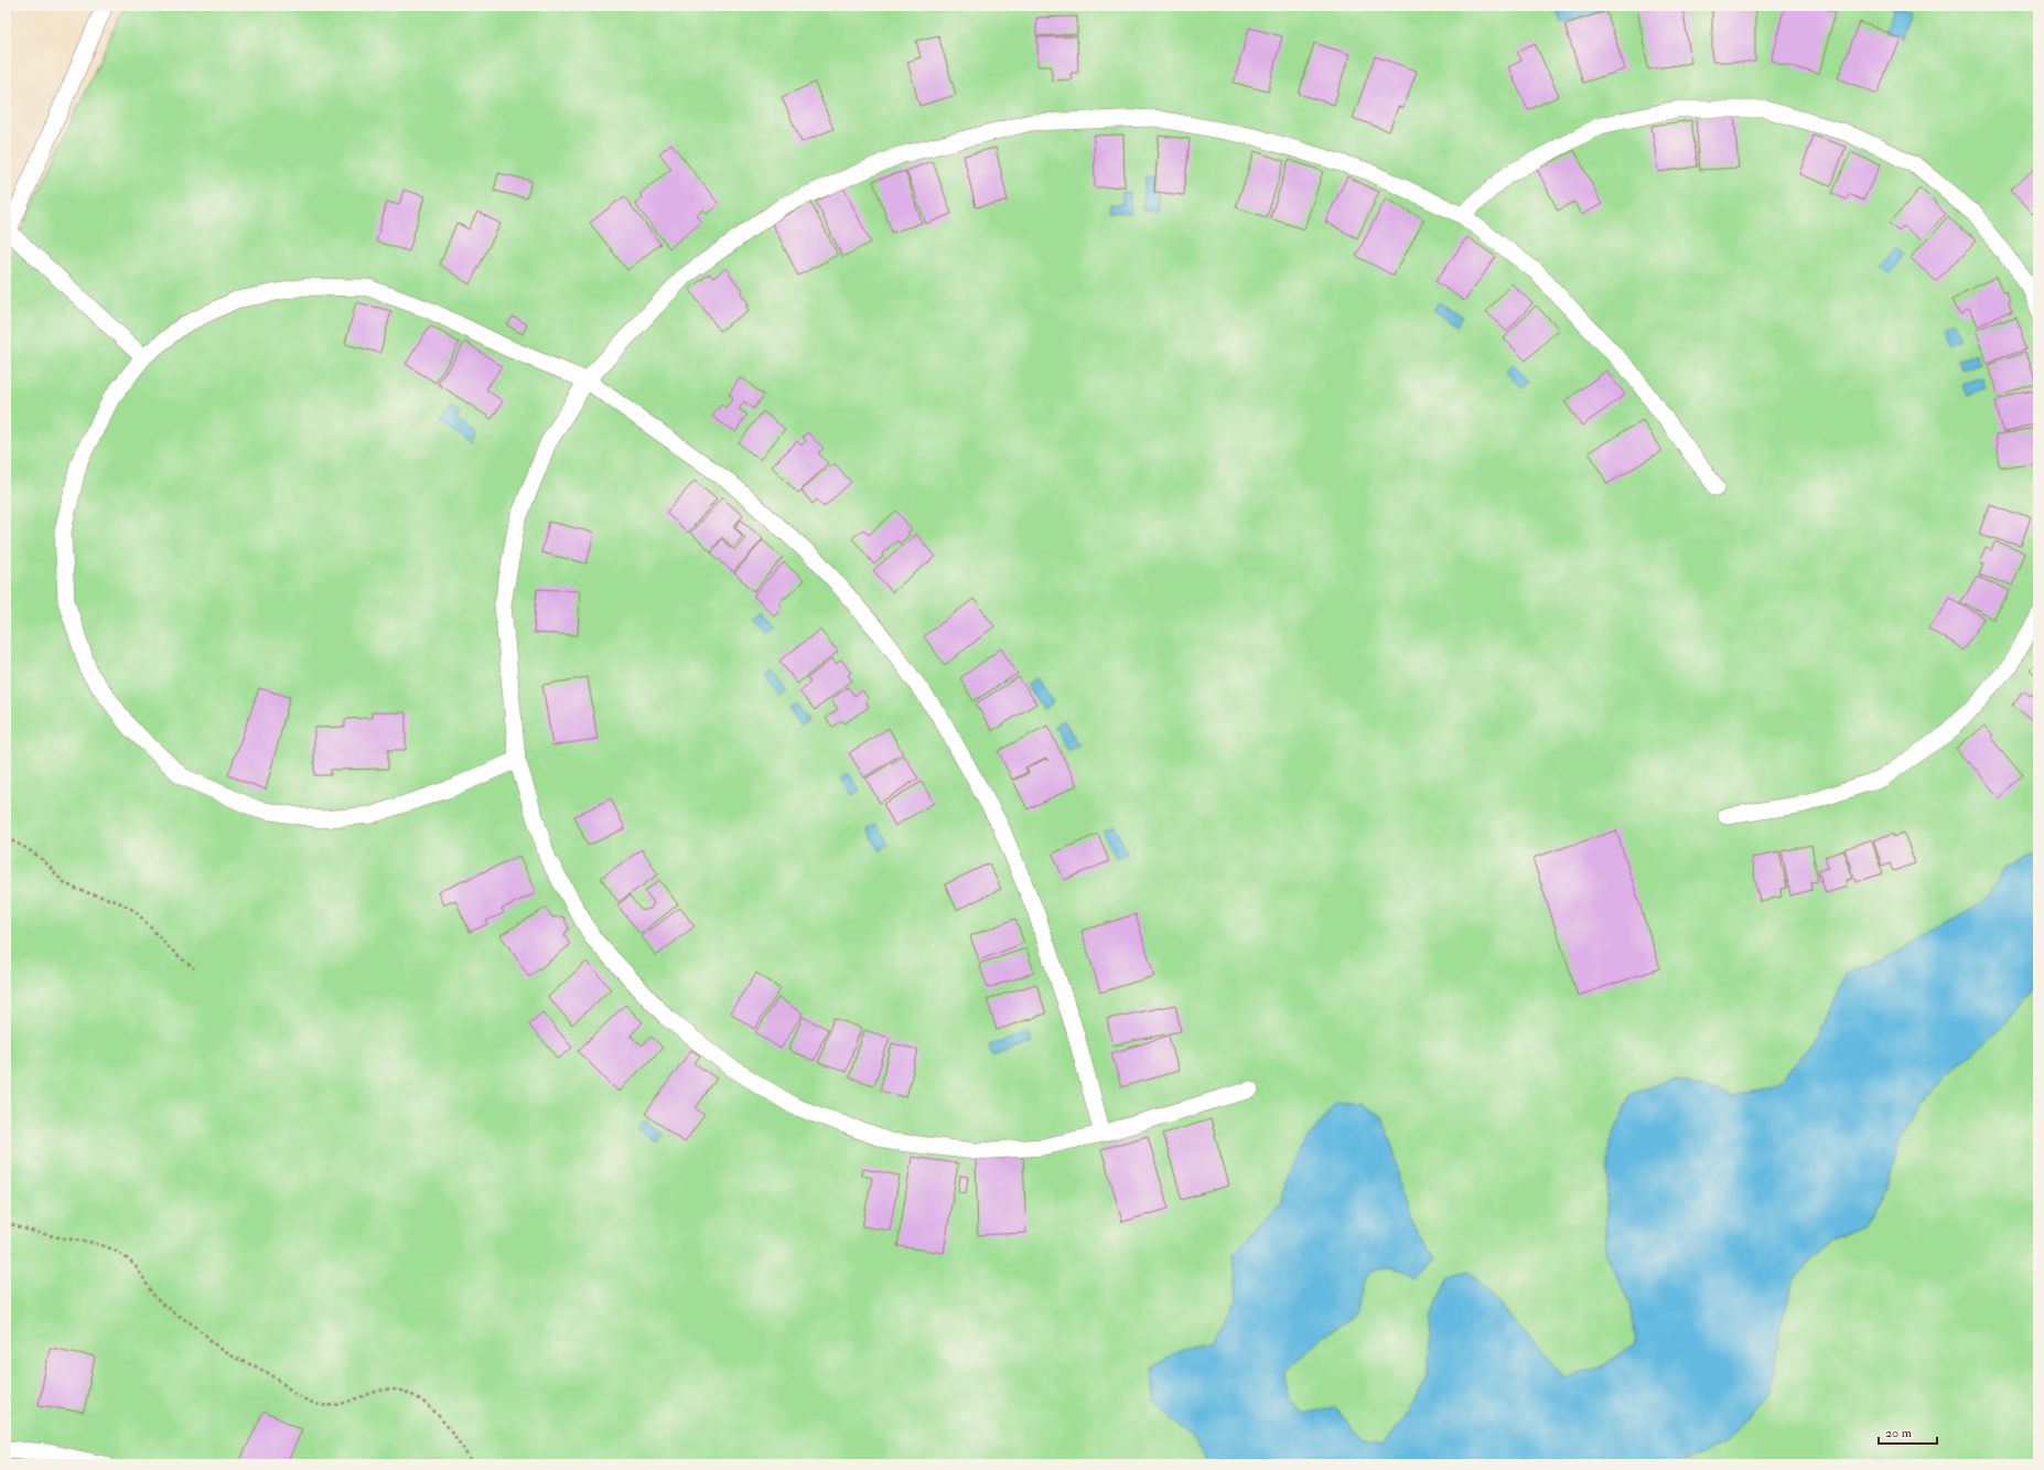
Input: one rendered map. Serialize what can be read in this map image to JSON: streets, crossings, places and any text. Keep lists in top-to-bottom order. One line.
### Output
{"scale_bar":"20 m"}
